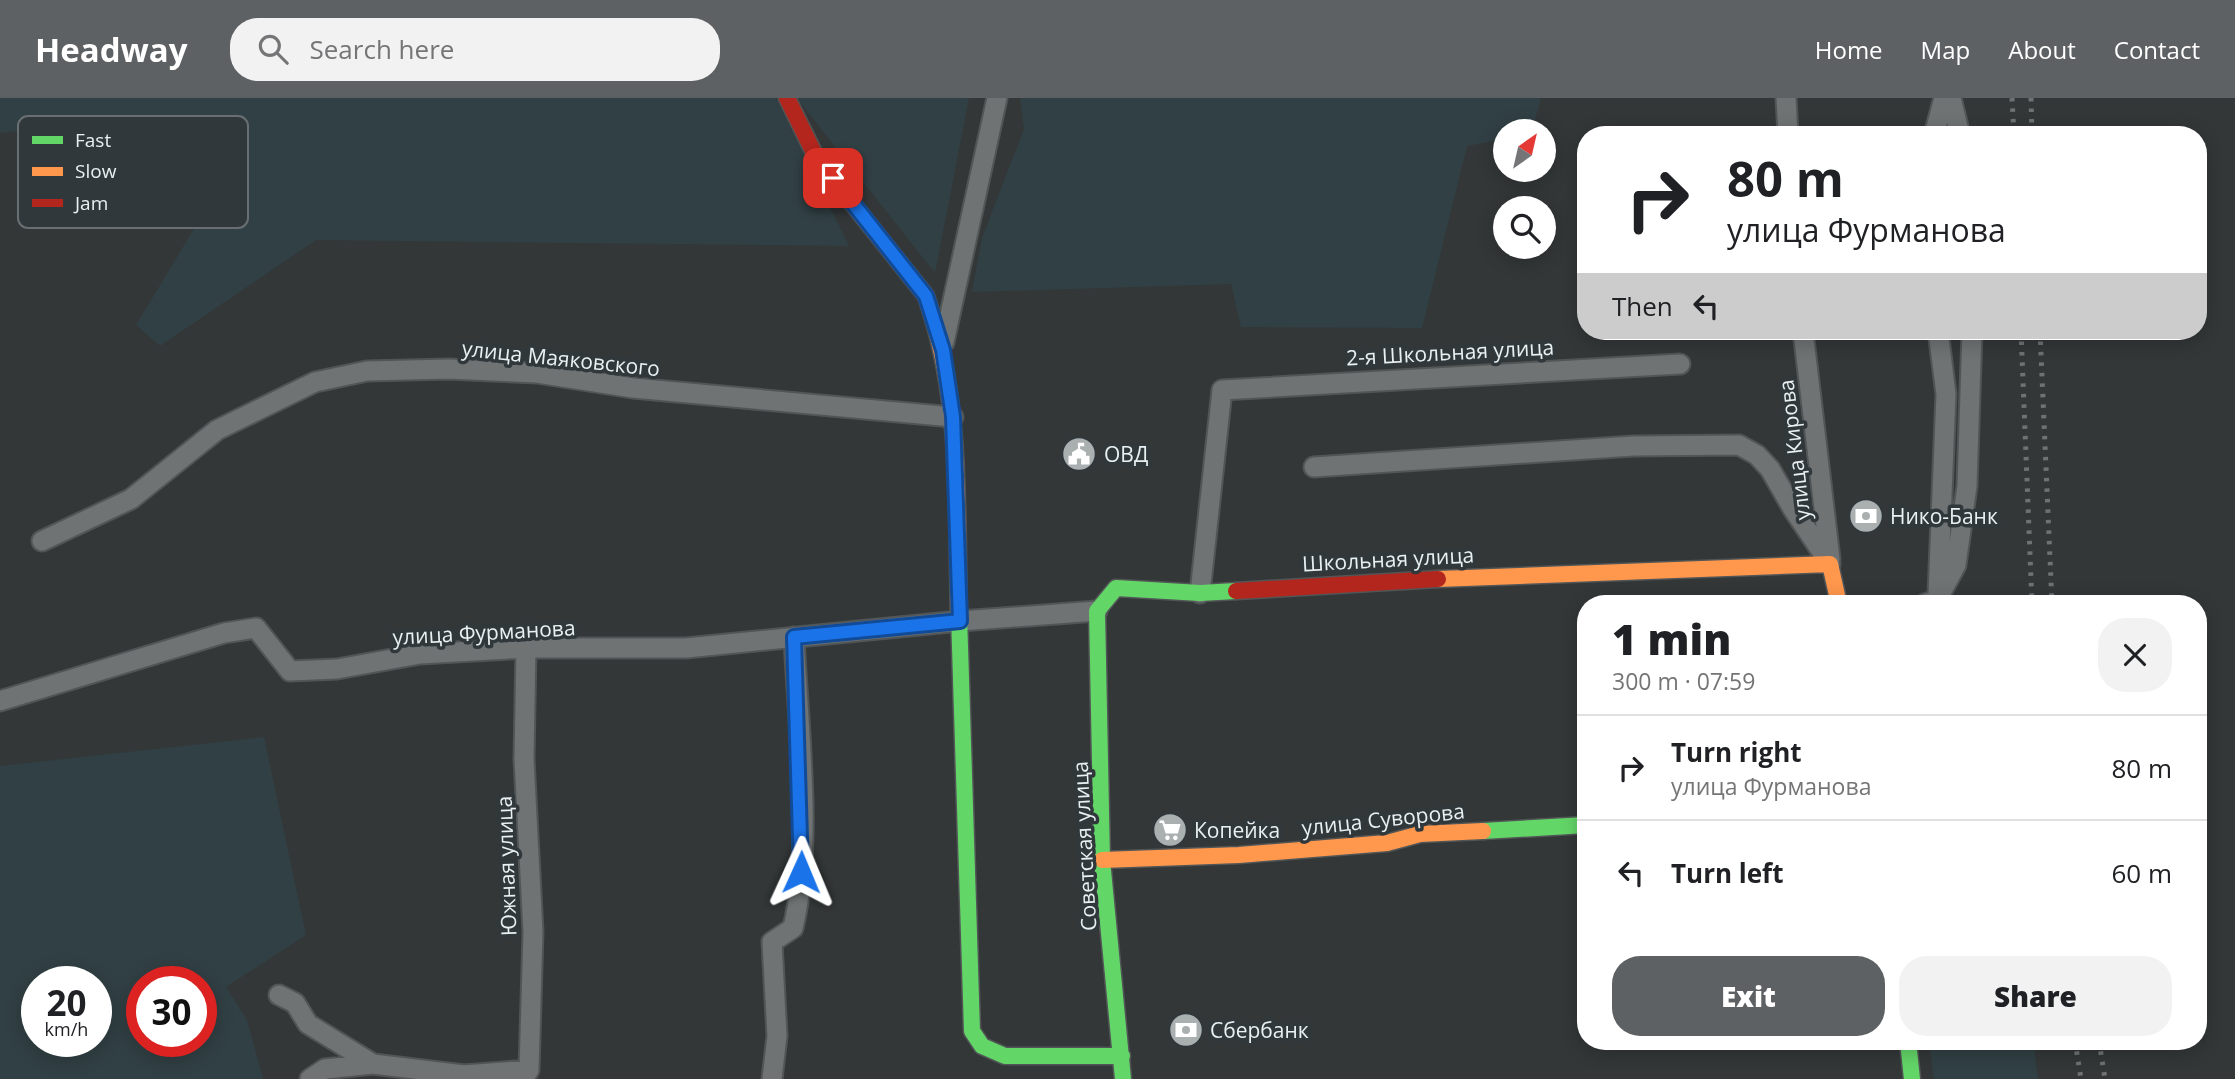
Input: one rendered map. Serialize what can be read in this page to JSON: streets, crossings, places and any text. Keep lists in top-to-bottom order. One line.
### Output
{"streets":{"street":["2-я Школьная улица","улица Маяковского","улица Кирова","Школьная улица","улица Фурманова","улица Суворова","Советская улица","Южная улица"]},"crossings":[["2-я Школьная улица","Школьная улица"],["улица Кирова","Школьная улица"],["Школьная улица","Советская улица"],["улица Фурманова","Южная улица"],["улица Суворова","Советская улица"]],"places":{"public building":["ОВД"],"bank":["Нико-Банк","Сбербанк"],"supermarket":["Копейка"]},"legend":["Fast","Slow","Jam"],"north":"top right","page":{"header":"Headway","search":"Search here","nav":["Home","Map","About","Contact"],"turn":["80 m","улица Фурманова"],"then":"Then","heading":["1 min","300 m · 07:59"],"list":[{"name":"Turn right","note":"улица Фурманова","value":"80 m"},{"name":"Turn left","value":"60 m"}],"buttons":["Exit","Share"],"speed":"20 km/h","limit":"30"}}
